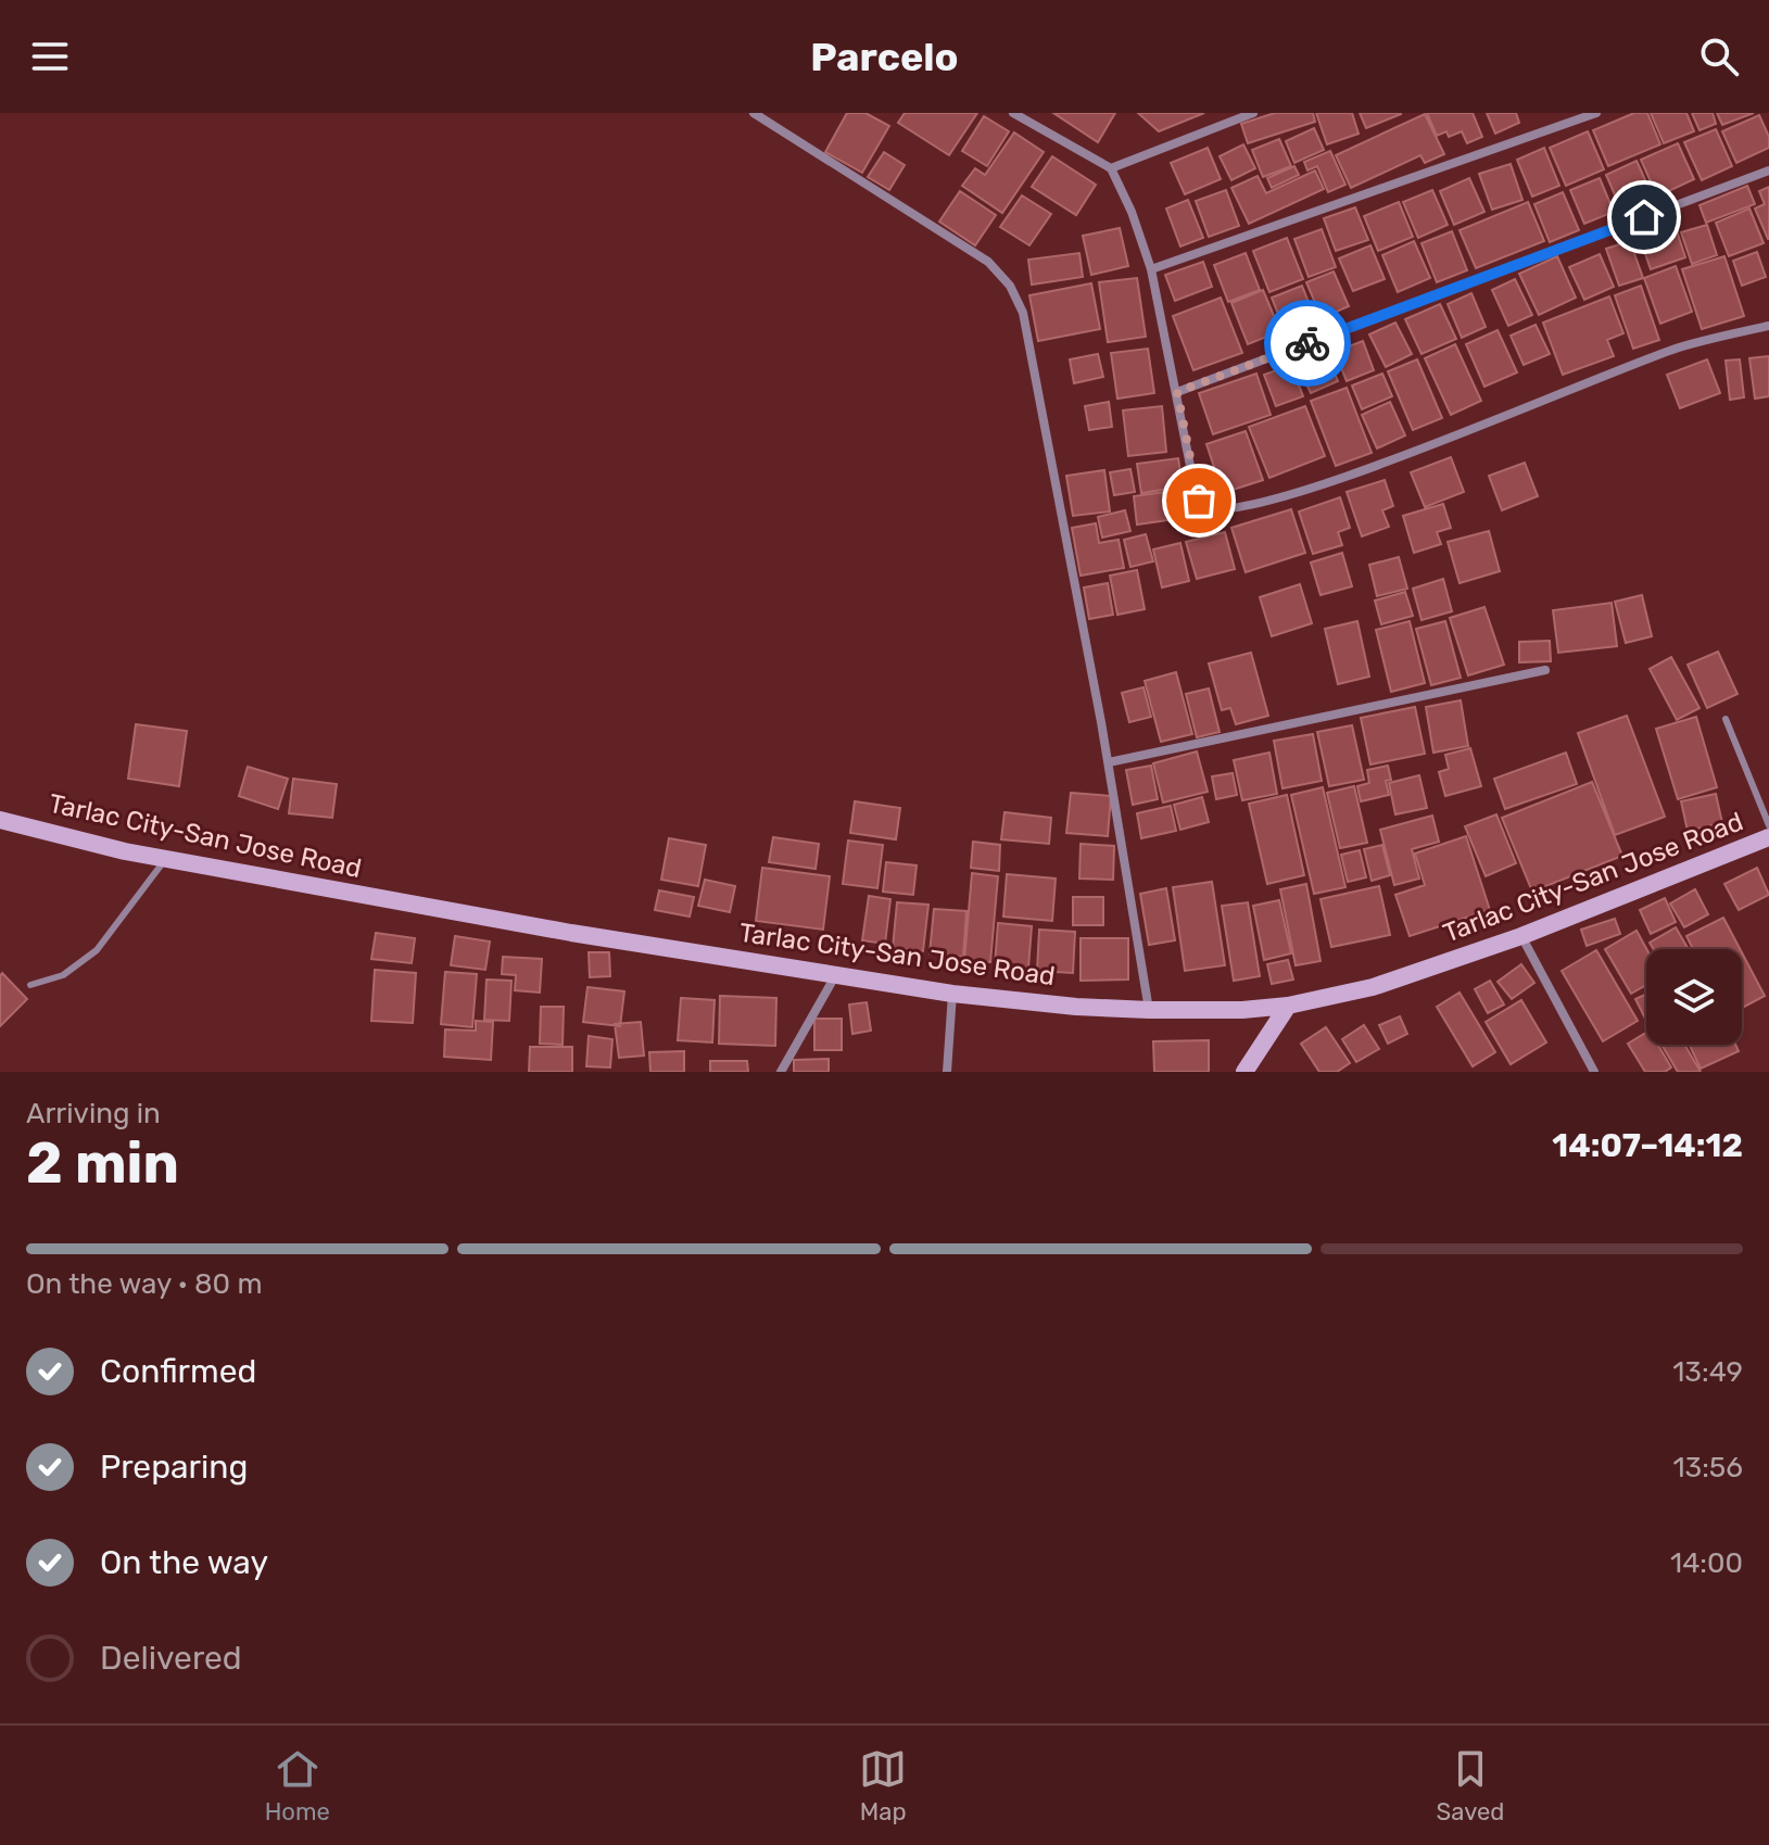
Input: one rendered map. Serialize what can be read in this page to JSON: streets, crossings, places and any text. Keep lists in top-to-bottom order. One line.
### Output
{"streets":{"main road":["Tarlac City-San Jose Road"]},"page":{"header":"Parcelo","heading":["2 min","Arriving in","14:07–14:12"],"bar":"On the way · 80 m","list":[["Confirmed","13:49"],["Preparing","13:56"],["On the way","14:00"],"Delivered"],"tabs":["Home","Map","Saved"]}}
